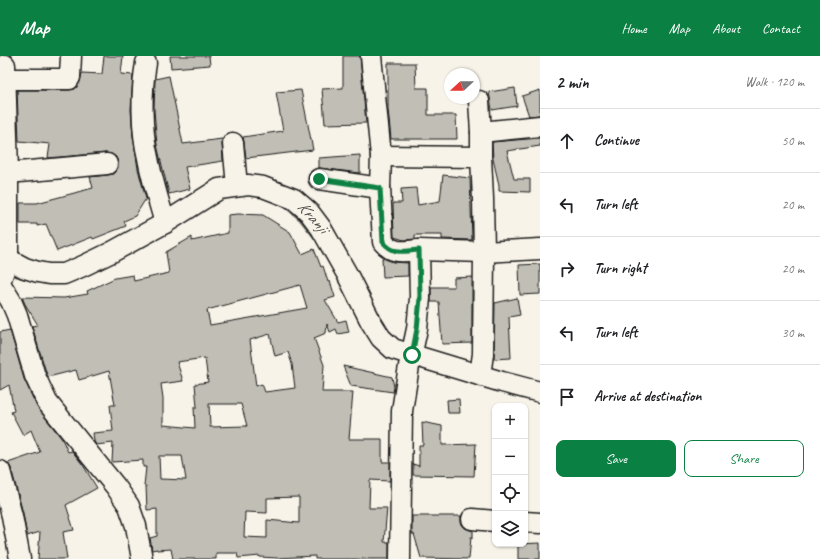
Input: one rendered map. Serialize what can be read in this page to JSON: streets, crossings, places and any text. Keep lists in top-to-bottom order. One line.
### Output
{"water":["Kranji"],"north":"left","page":{"header":"Map","nav":["Home","Map","About","Contact"],"heading":["2 min","Walk · 120 m"],"list":[["Continue","50 m"],["Turn left","20 m"],["Turn right","20 m"],["Turn left","30 m"],"Arrive at destination"],"map_buttons":["+","−"],"buttons":["Save","Share"]}}
